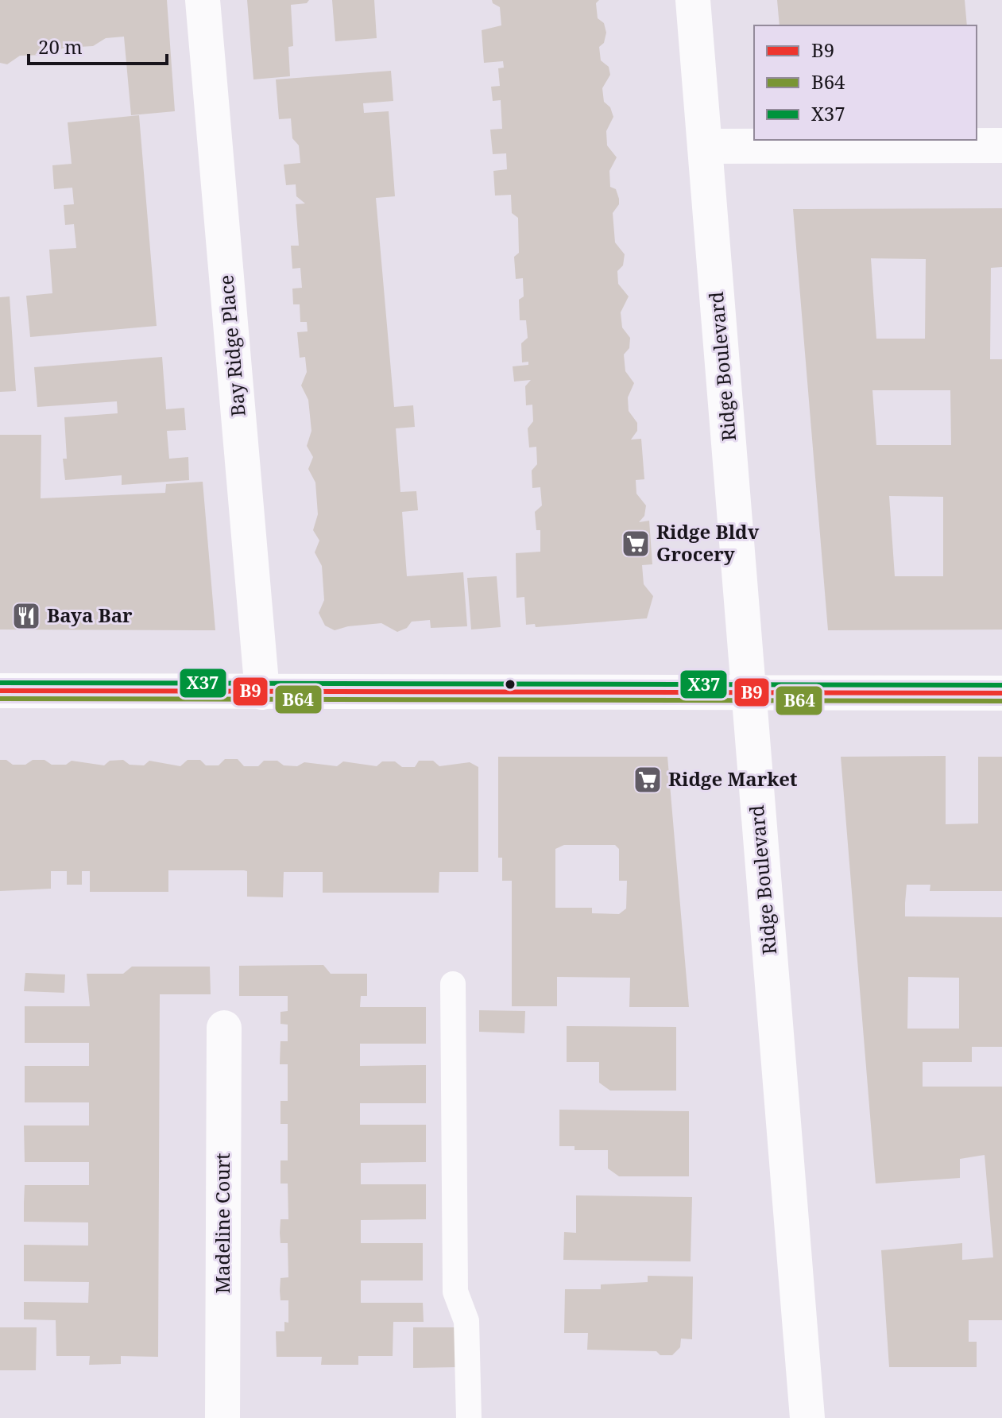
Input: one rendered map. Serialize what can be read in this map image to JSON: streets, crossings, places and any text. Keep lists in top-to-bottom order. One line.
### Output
{"streets":{"street":["Bay Ridge Place","Ridge Boulevard","Madeline Court"]},"places":{"supermarket":["Ridge Bldv Grocery","Ridge Market"],"restaurant":["Baya Bar"]},"lines":["transit line X37","transit line B9","transit line B64"],"legend":["B9","B64","X37"],"scale_bar":"20 m"}
